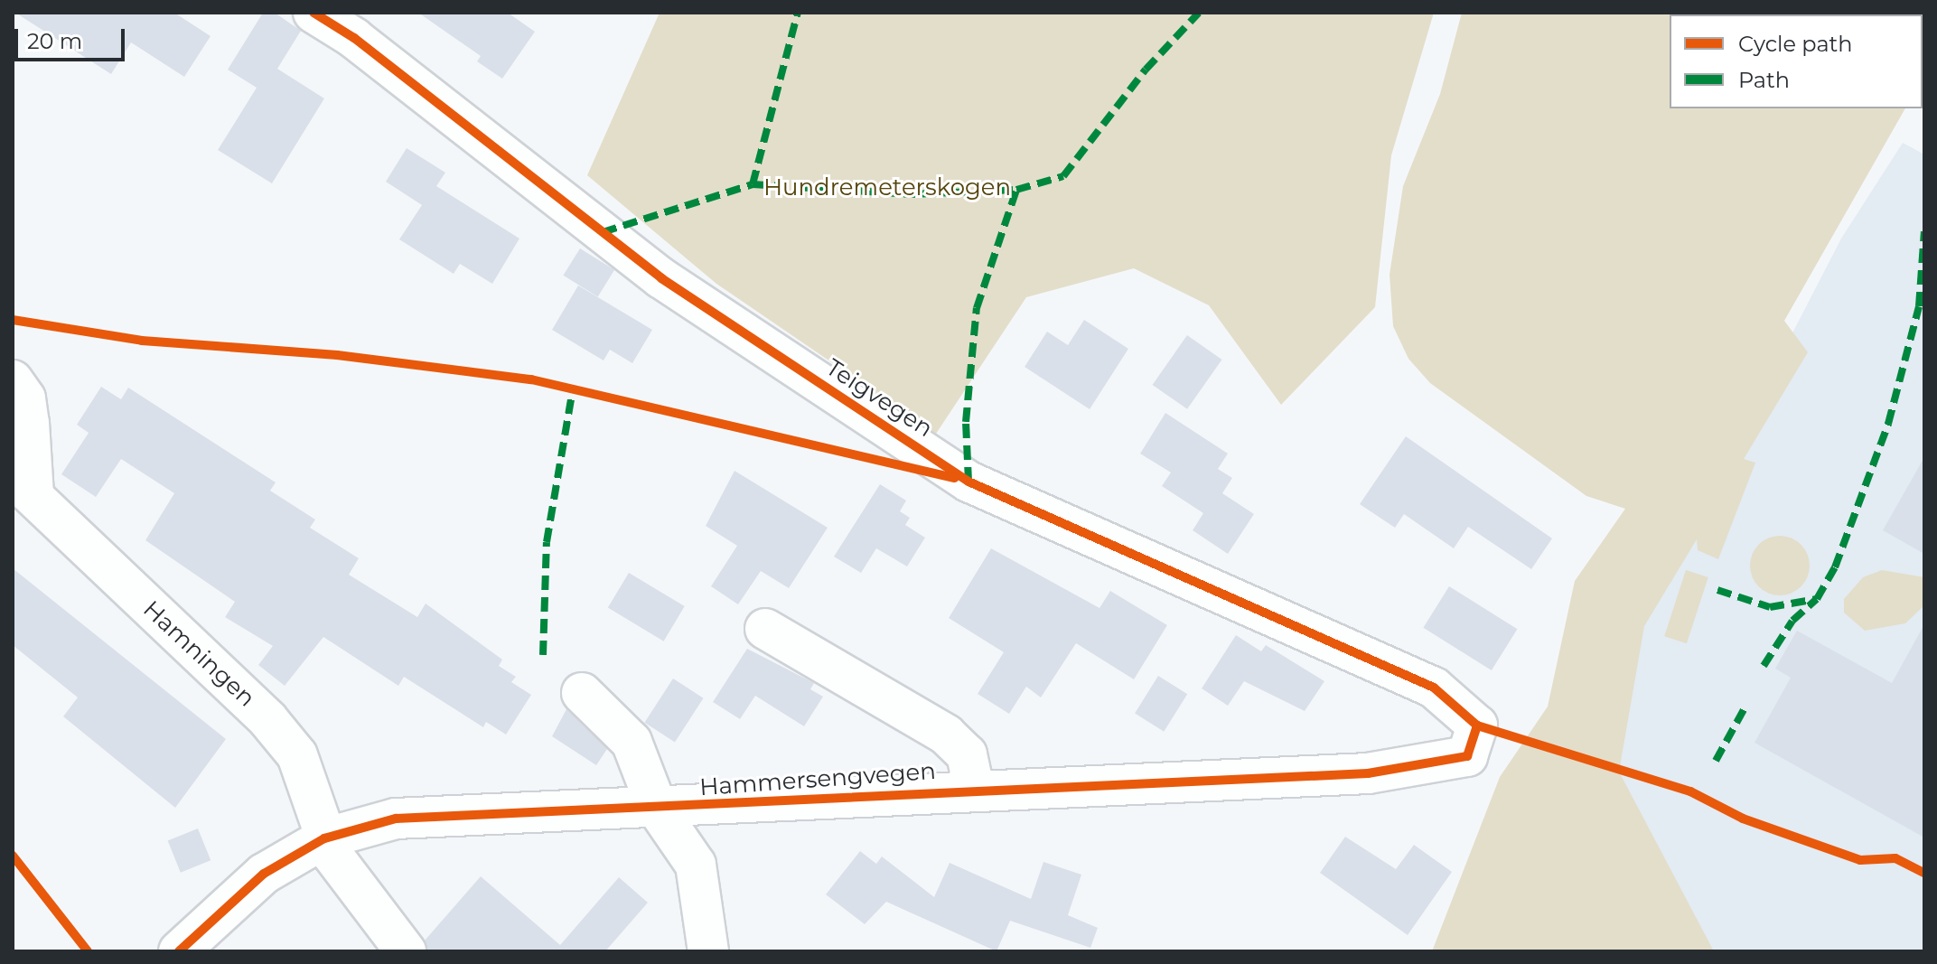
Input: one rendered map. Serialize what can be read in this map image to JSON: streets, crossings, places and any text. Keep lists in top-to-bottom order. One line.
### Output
{"streets":{"street":["Teigvegen","Hamningen","Hammersengvegen"]},"crossings":[["Teigvegen","Hammersengvegen"],["Hamningen","Hammersengvegen"]],"parks":["Hundremeterskogen"],"legend":["Cycle path","Path"],"scale_bar":"20 m"}
